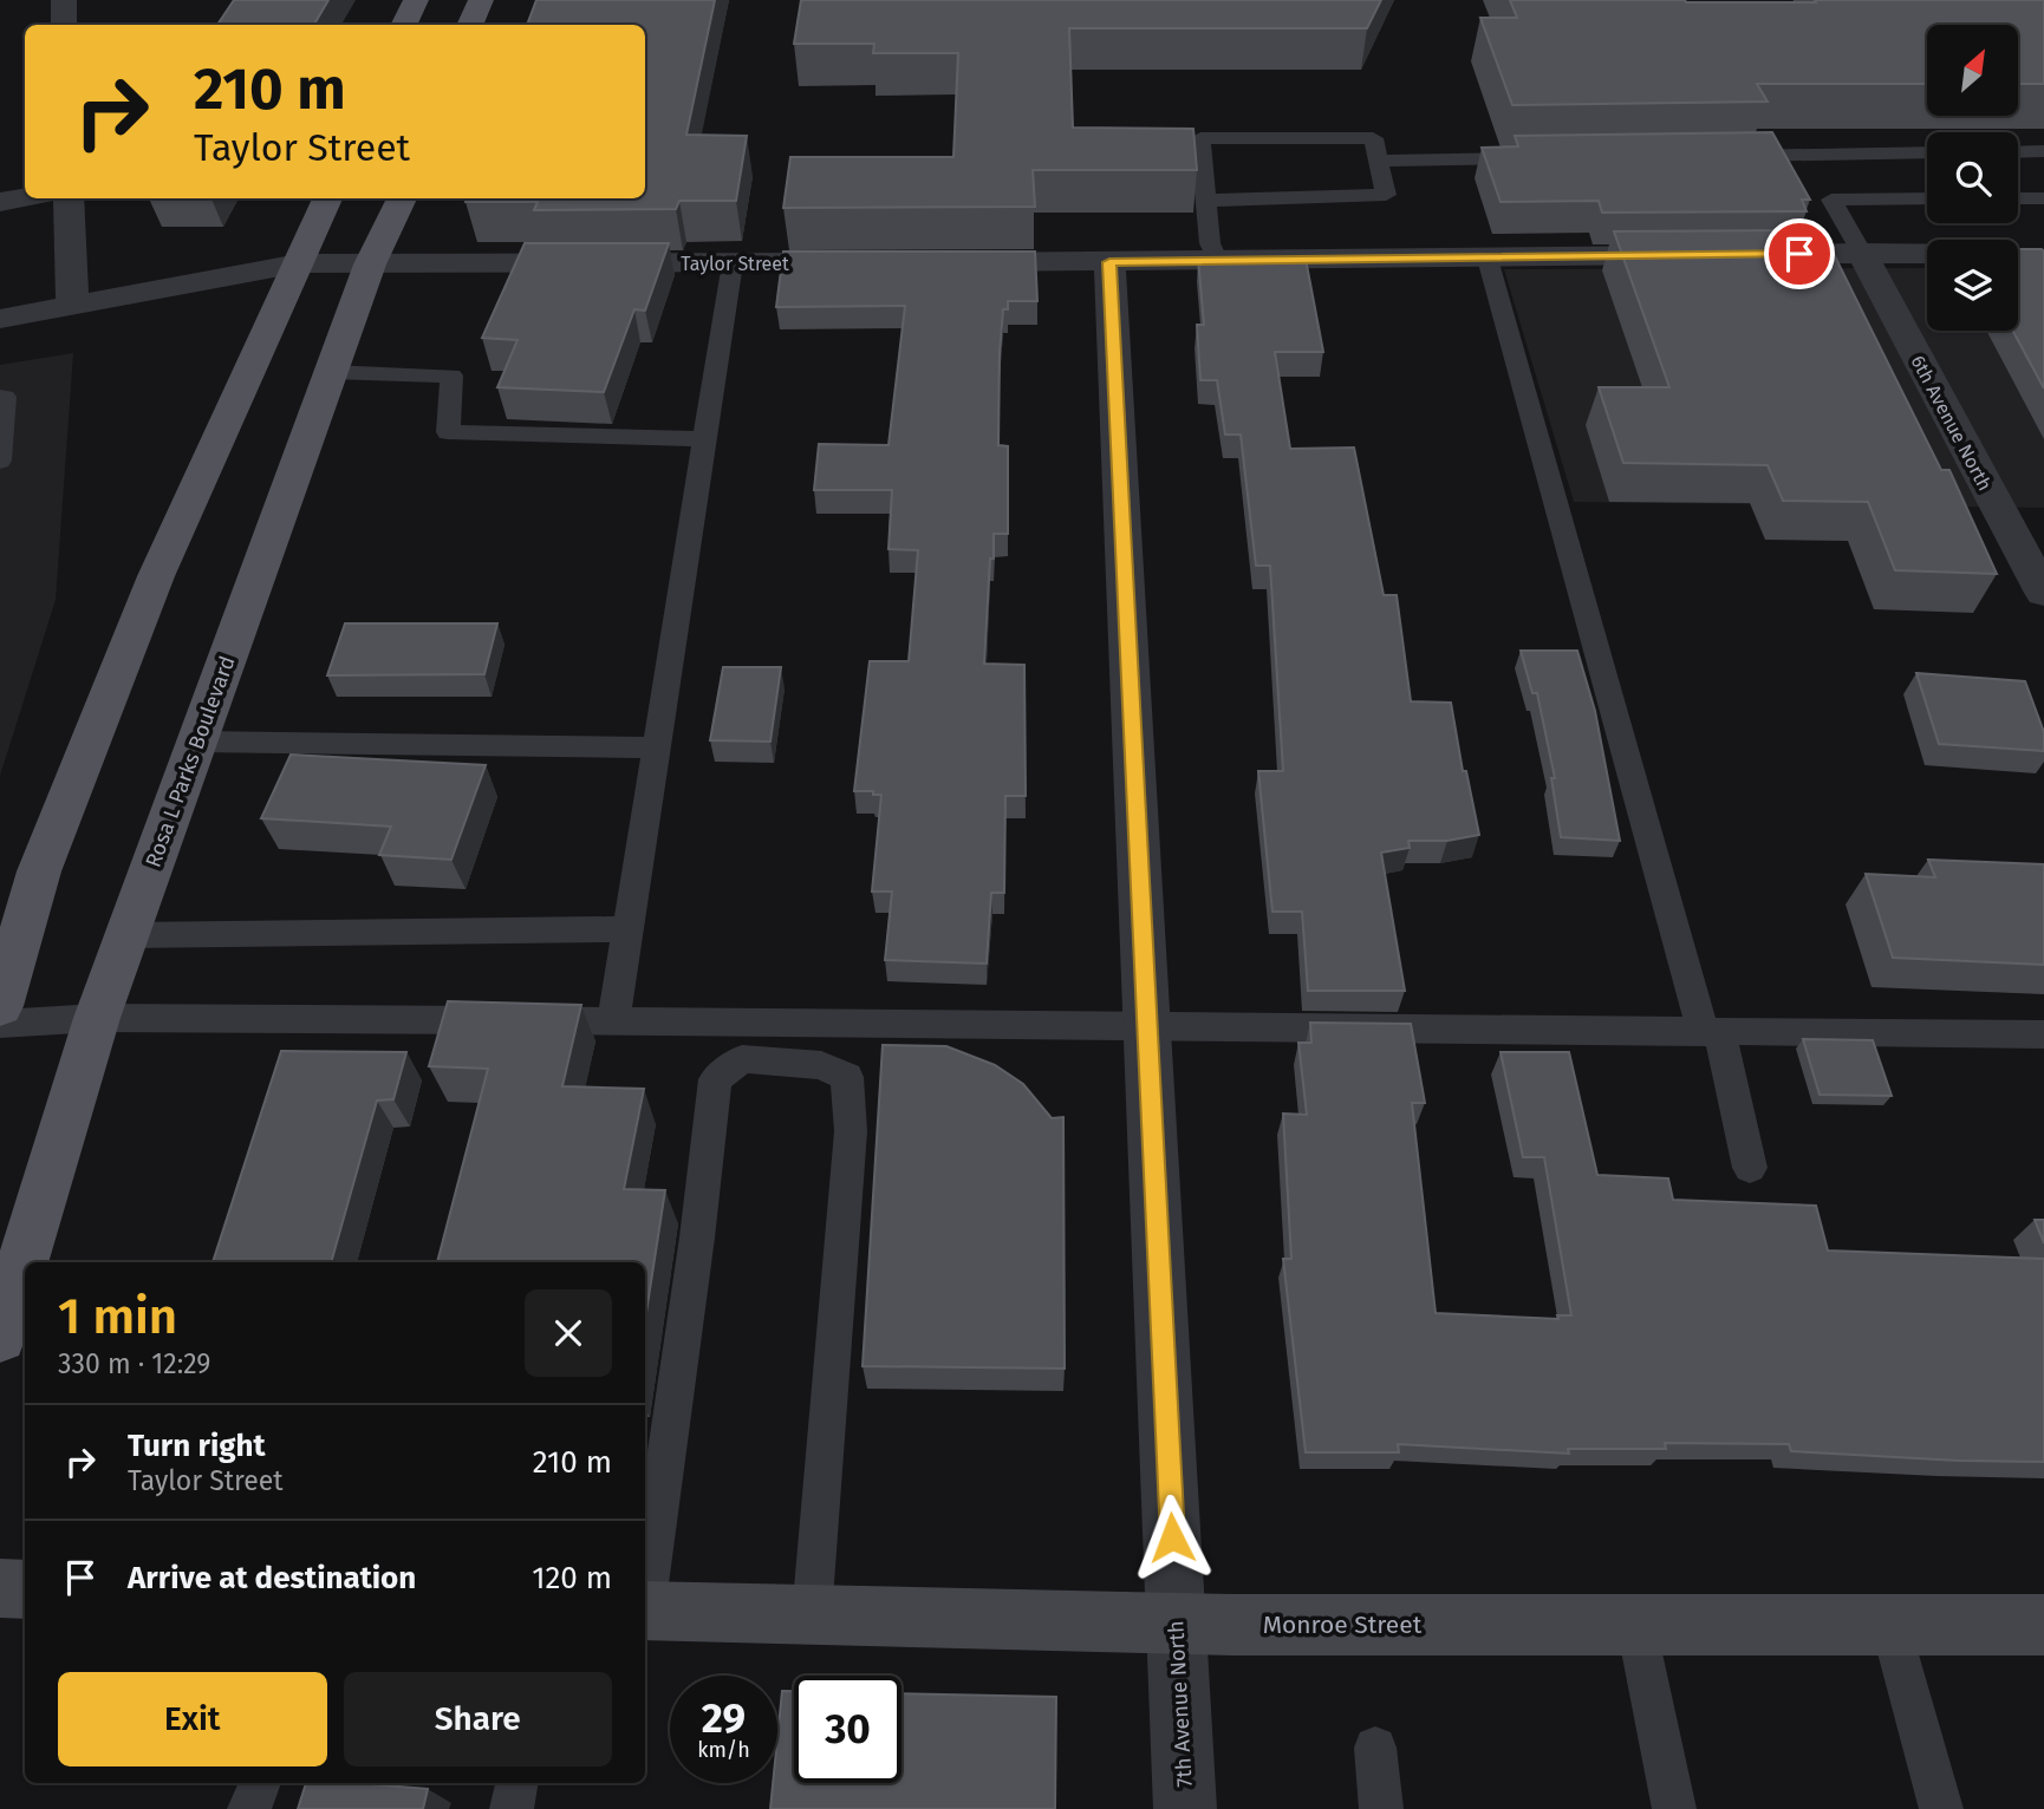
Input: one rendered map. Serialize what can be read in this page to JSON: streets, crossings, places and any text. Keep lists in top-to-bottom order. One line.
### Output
{"streets":{"main road":["Rosa L Parks Boulevard"],"street":["Taylor Street","6th Avenue North","Monroe Street","7th Avenue North"]},"crossings":[["Taylor Street","Rosa L Parks Boulevard"],["Monroe Street","7th Avenue North"]],"north":"top right","page":{"turn":["210 m","Taylor Street"],"heading":["1 min","330 m · 12:29"],"list":[{"name":"Turn right","note":"Taylor Street","value":"210 m"},{"name":"Arrive at destination","value":"120 m"}],"buttons":["Exit","Share"],"speed":"29 km/h","limit":"30"}}
